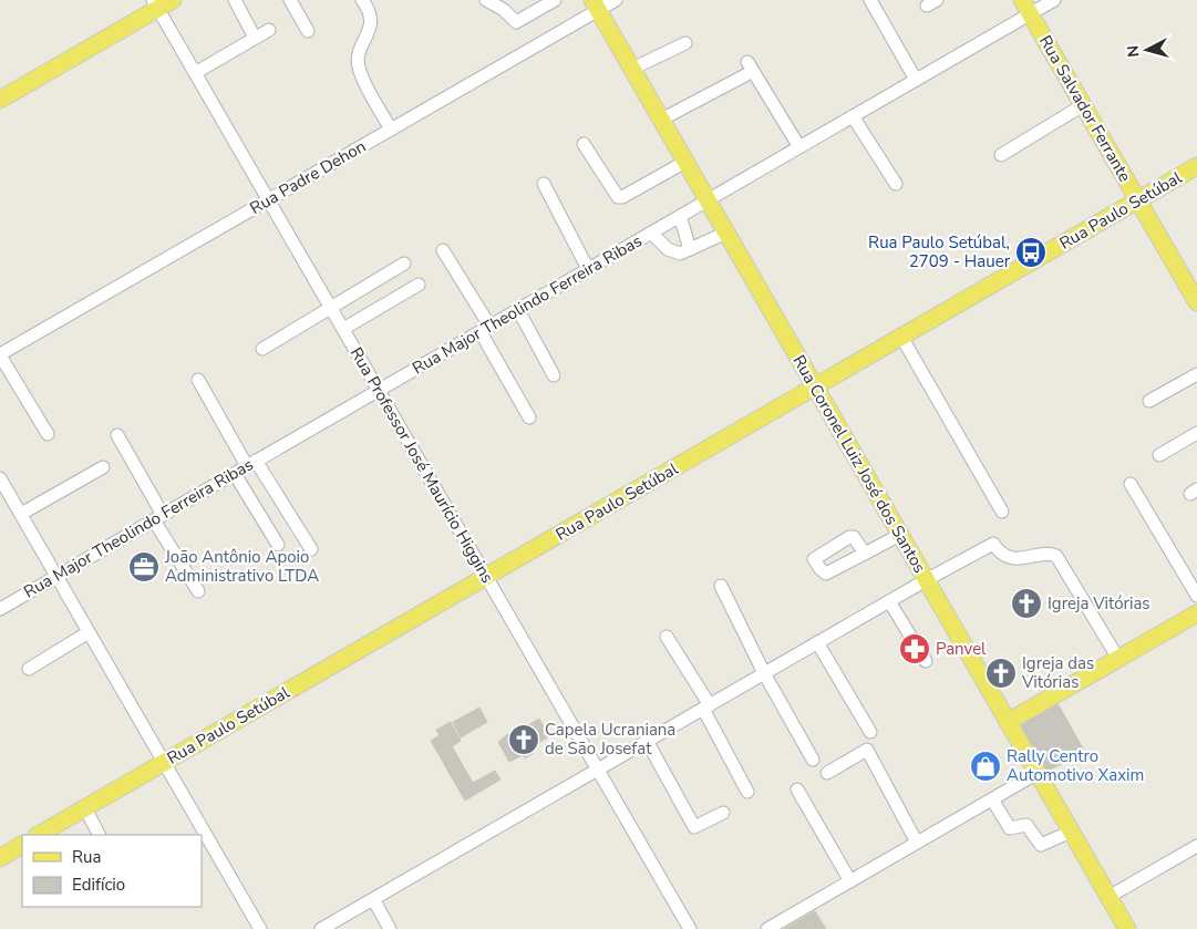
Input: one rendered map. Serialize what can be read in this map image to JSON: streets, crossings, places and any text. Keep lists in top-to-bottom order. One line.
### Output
{"streets":{"main road":["Rua Salvador Ferrante","Rua Paulo Setúbal","Rua Coronel Luiz José dos Santos"],"street":["Rua Padre Dehon","Rua Major Theolindo Ferreira Ribas","Rua Professor José Maurício Higgins"]},"crossings":[["Rua Salvador Ferrante","Rua Paulo Setúbal"],["Rua Salvador Ferrante","Rua Major Theolindo Ferreira Ribas"],["Rua Padre Dehon","Rua Coronel Luiz José dos Santos"],["Rua Padre Dehon","Rua Professor José Maurício Higgins"],["Rua Paulo Setúbal","Rua Coronel Luiz José dos Santos"],["Rua Paulo Setúbal","Rua Professor José Maurício Higgins"],["Rua Major Theolindo Ferreira Ribas","Rua Coronel Luiz José dos Santos"],["Rua Major Theolindo Ferreira Ribas","Rua Professor José Maurício Higgins"]],"places":{"bus stop":["Rua Paulo Setúbal, 2709 - Hauer"],"office":["João Antônio Apoio Administrativo LTDA"],"church":["Igreja Vitórias","Igreja das Vitórias","Capela Ucraniana de São Josefat"],"pharmacy":["Panvel"],"shop":["Rally Centro Automotivo Xaxim"]},"legend":["Rua","Edifício"],"north":"left"}
